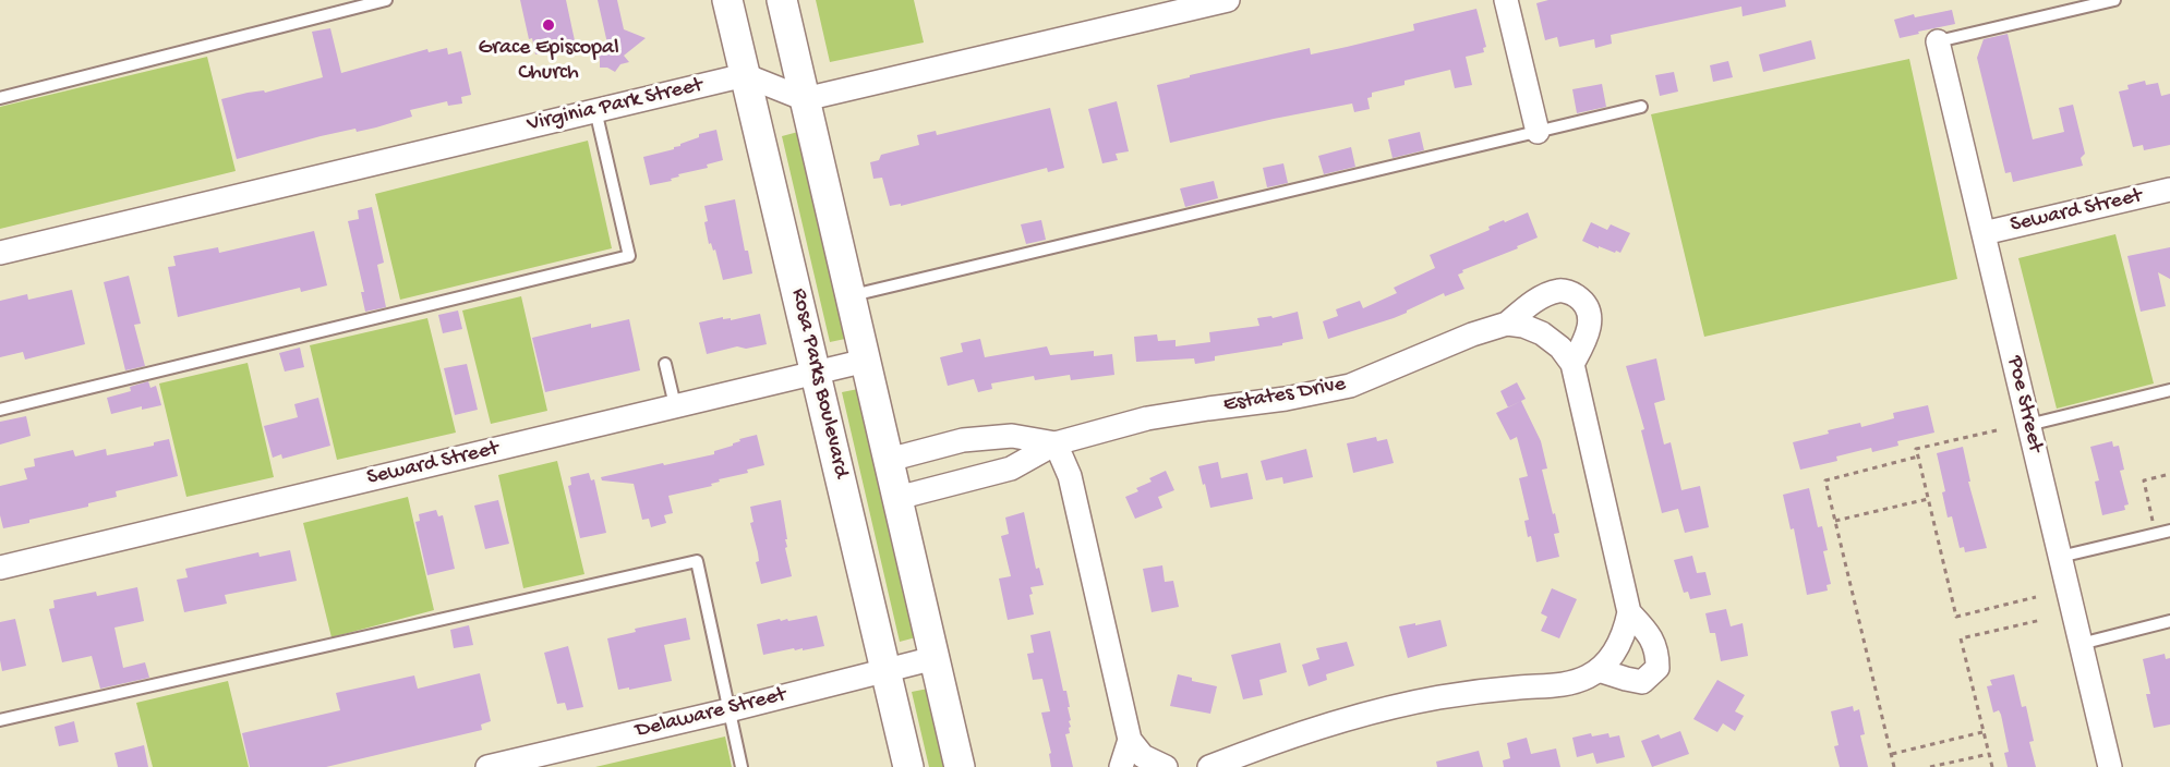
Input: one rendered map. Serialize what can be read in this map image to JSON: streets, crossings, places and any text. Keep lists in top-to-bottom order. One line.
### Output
{"streets":{"street":["Virginia Park Street","Seward Street","Rosa Parks Boulevard","Estates Drive","Poe Street","Delaware Street"]},"crossings":[["Virginia Park Street","Rosa Parks Boulevard"],["Seward Street","Rosa Parks Boulevard"],["Seward Street","Poe Street"],["Rosa Parks Boulevard","Delaware Street"]],"places":["Grace Episcopal Church"]}
